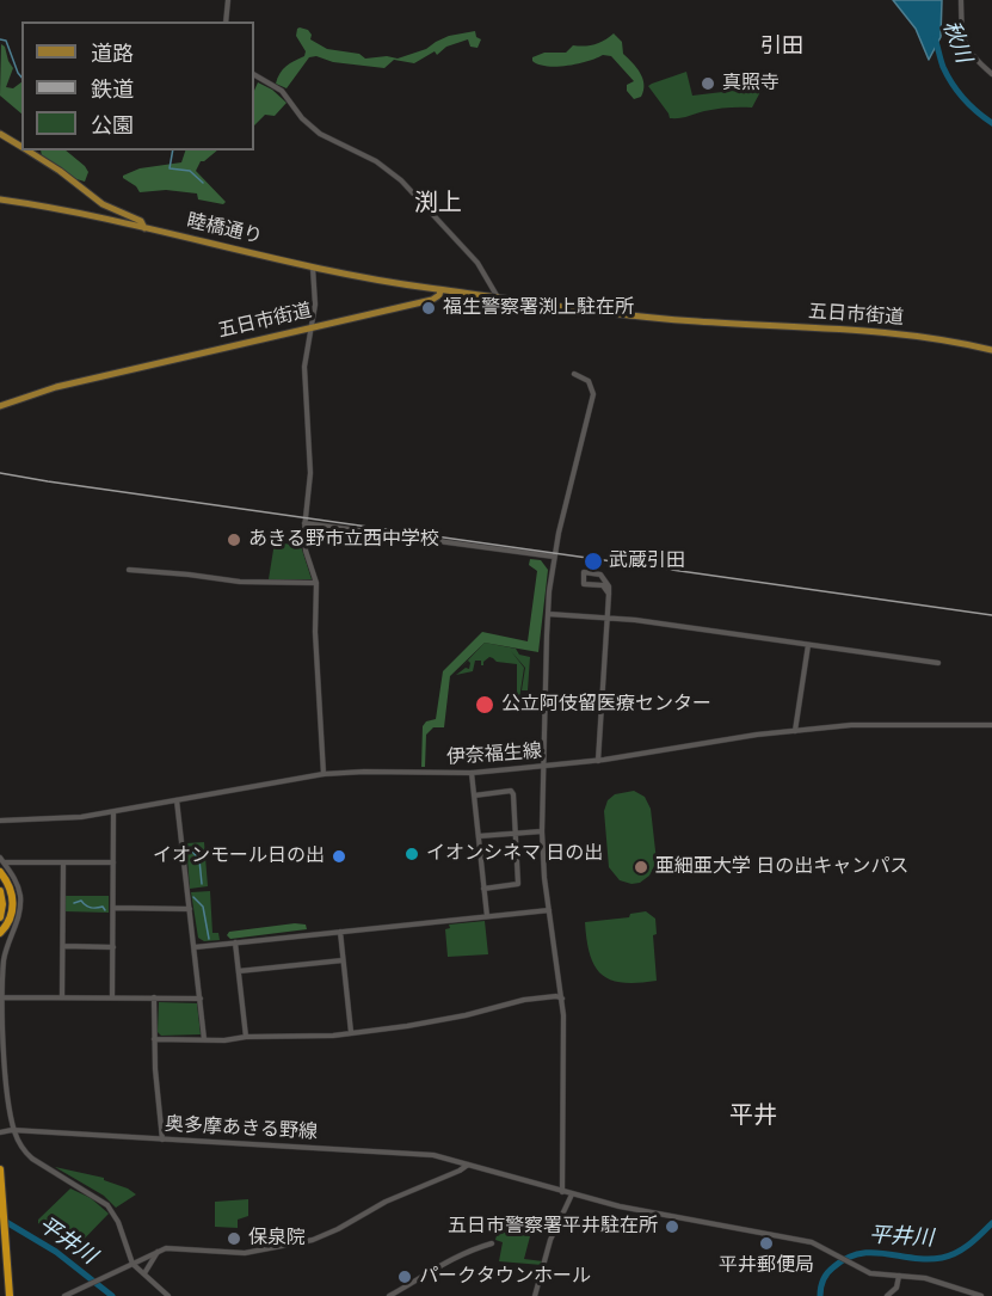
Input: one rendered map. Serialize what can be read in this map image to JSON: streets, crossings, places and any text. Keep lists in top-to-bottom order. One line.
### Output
{"streets":{"main road":["睦橋通り","五日市街道"],"street":["伊奈福生線","奥多摩あきる野線"]},"crossings":[["睦橋通り","五日市街道"]],"districts":["引田","渕上","平井"],"water":["秋川","平井川"],"places":["真照寺","福生警察署渕上駐在所","あきる野市立西中学校","武蔵引田","公立阿伎留医療センター","イオンシネマ 日の出","イオンモール日の出","亜細亜大学 日の出キャンパス","五日市警察署平井駐在所","保泉院","平井郵便局","パークタウンホール"],"legend":["道路","鉄道","公園"]}
